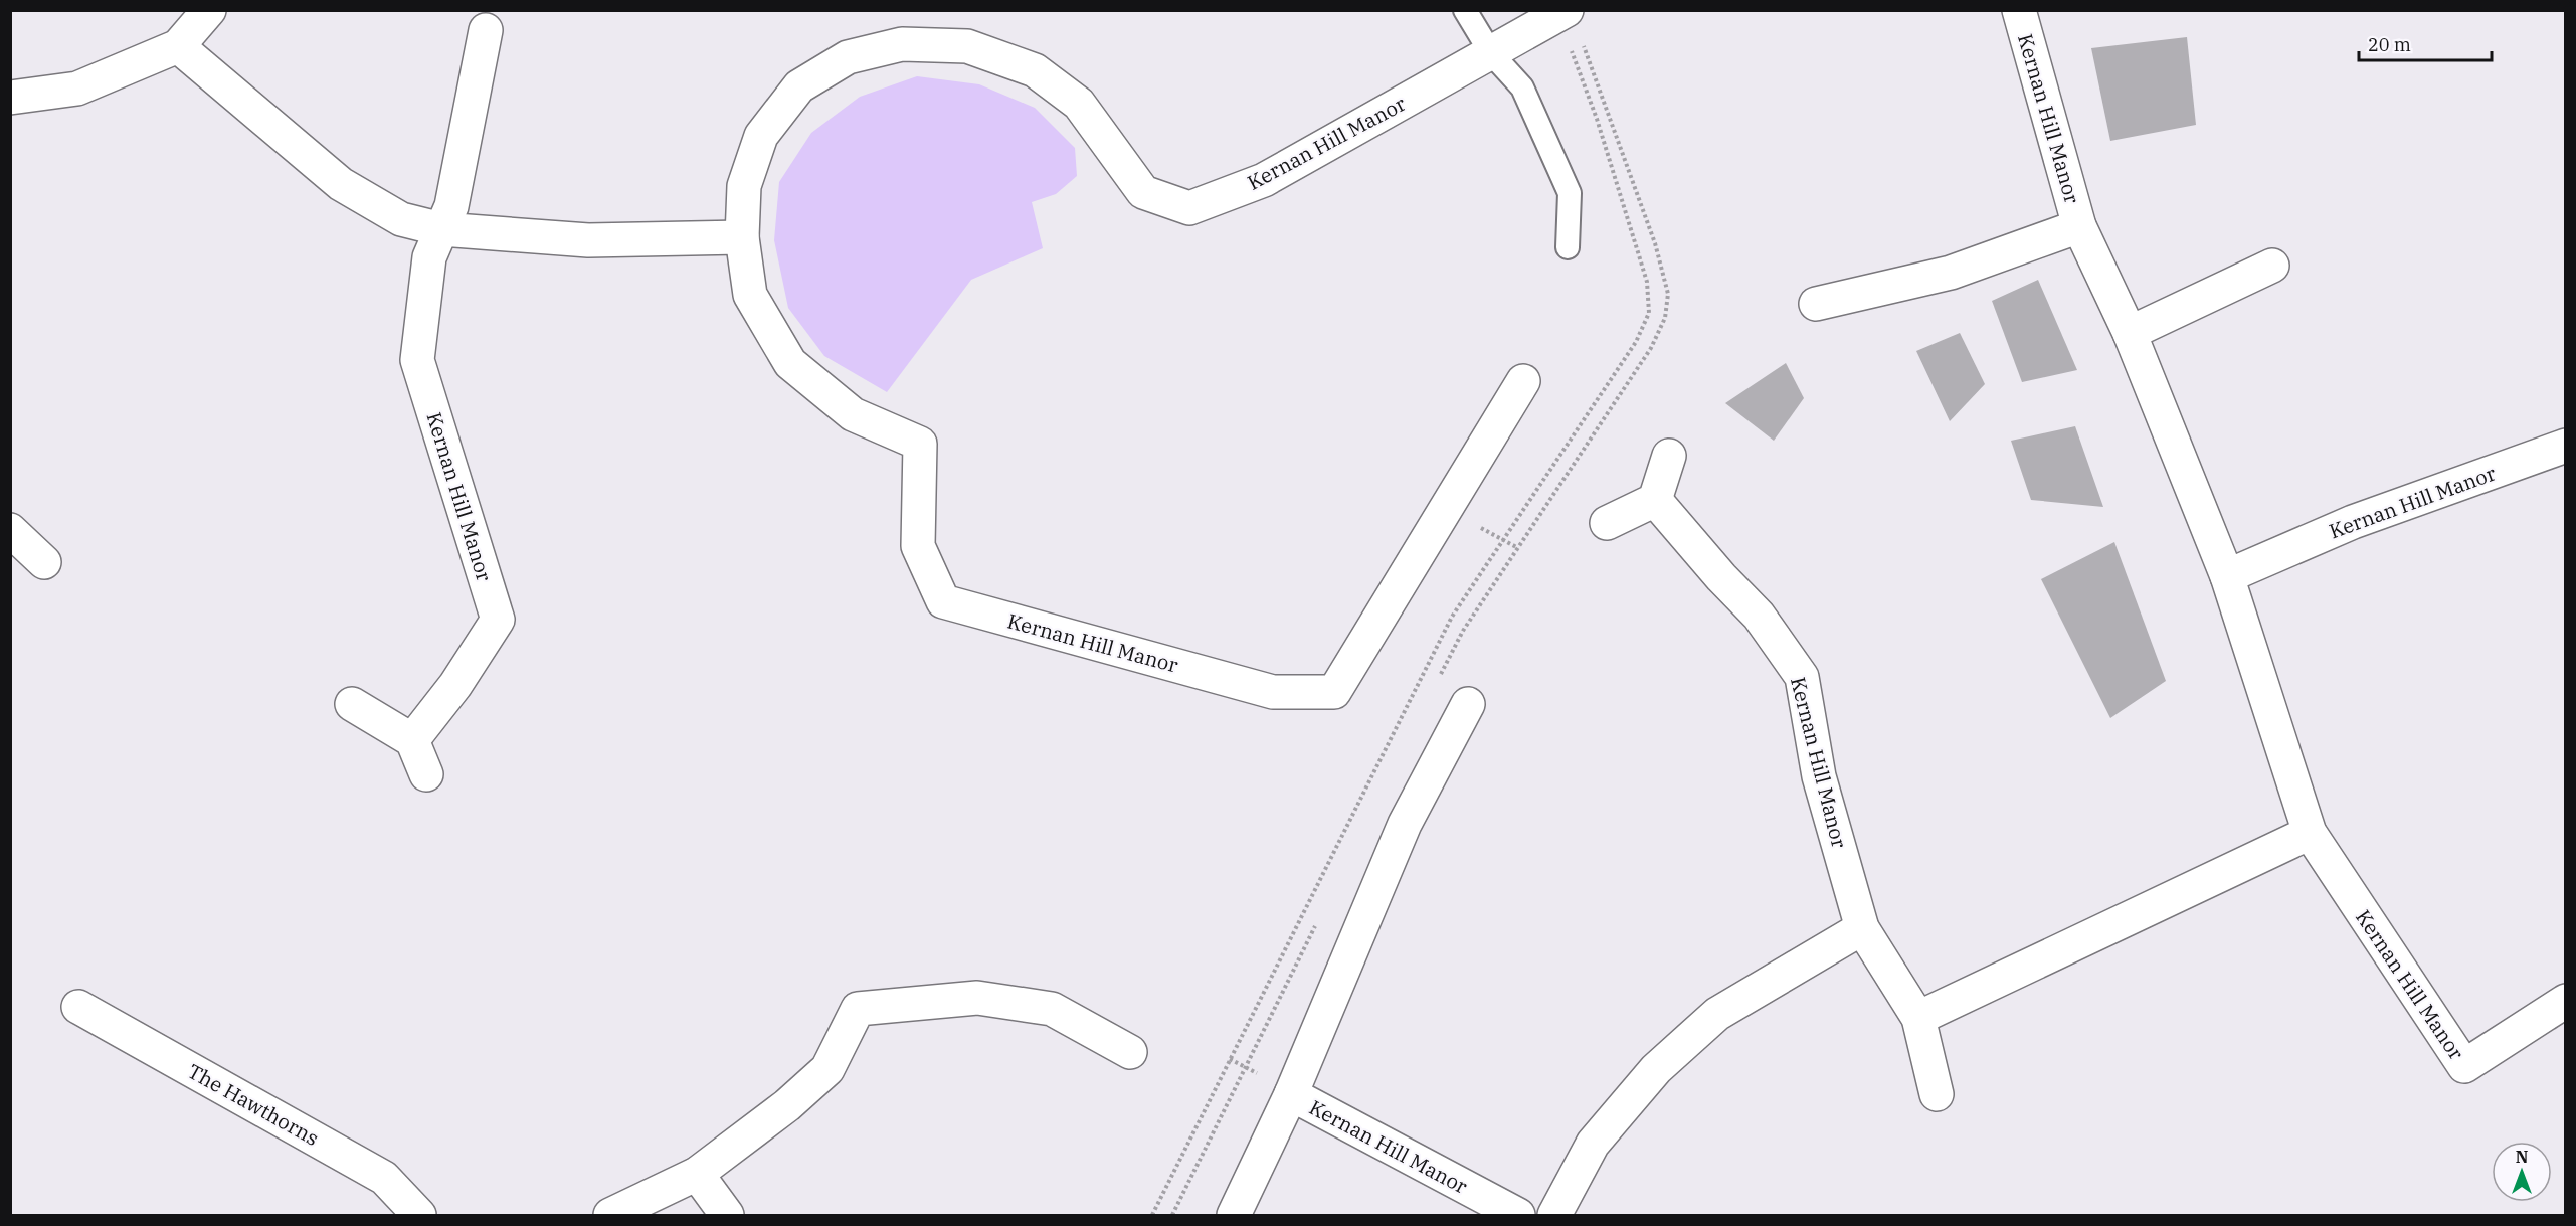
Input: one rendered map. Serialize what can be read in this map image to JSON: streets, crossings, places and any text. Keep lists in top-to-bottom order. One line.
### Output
{"streets":{"street":["Kernan Hill Manor","The Hawthorns"]},"scale_bar":"20 m","north":"top"}
